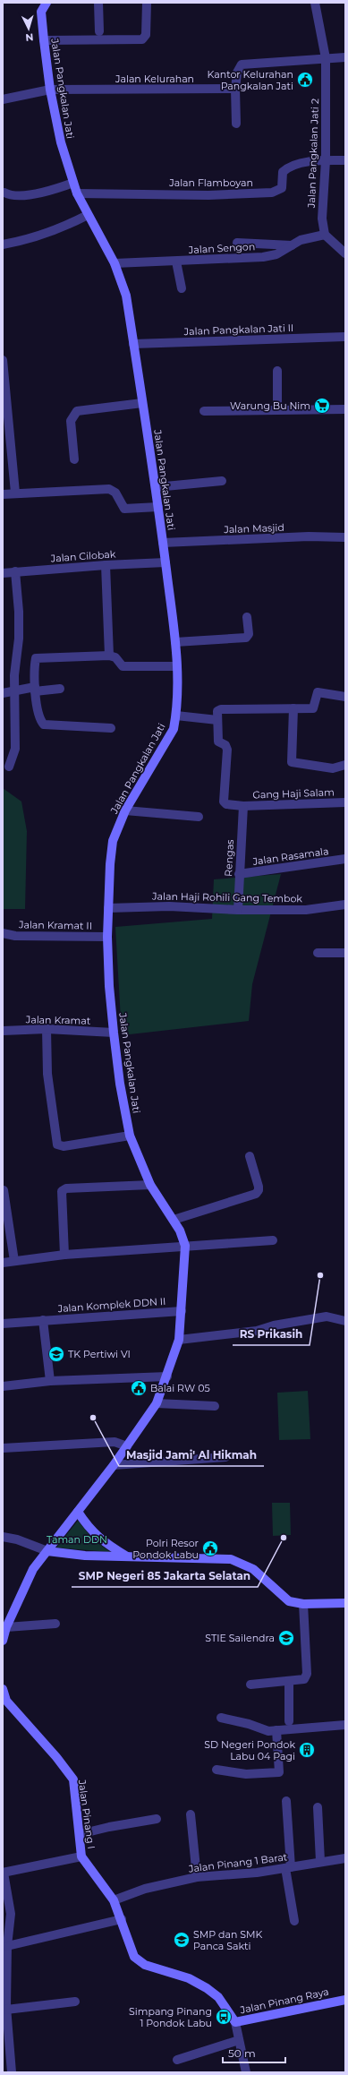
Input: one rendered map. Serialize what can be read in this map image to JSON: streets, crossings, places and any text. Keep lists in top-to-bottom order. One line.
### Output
{"streets":{"main road":["Jalan Pangkalan Jati","Jalan Pinang I","Jalan Pinang Raya"],"street":["Jalan Kelurahan","Jalan Pangkalan Jati 2","Jalan Flamboyan","Jalan Sengon","Jalan Pangkalan Jati II","Jalan Masjid","Jalan Cilobak","Gang Haji Salam","Jalan Rasamala","Rengas","Jalan Haji Rohili Gang Tembok","Jalan Kramat II","Jalan Kramat","Jalan Komplek DDN II","Jalan Pinang 1 Barat"]},"crossings":[["Jalan Kelurahan","Jalan Pangkalan Jati"],["Jalan Pangkalan Jati","Jalan Flamboyan"],["Jalan Pangkalan Jati","Jalan Sengon"],["Jalan Pangkalan Jati","Jalan Pangkalan Jati II"],["Jalan Pangkalan Jati","Jalan Masjid"],["Jalan Pangkalan Jati","Jalan Cilobak"],["Jalan Pangkalan Jati","Jalan Haji Rohili Gang Tembok"],["Jalan Pangkalan Jati","Jalan Kramat II"],["Jalan Pangkalan Jati","Jalan Kramat"],["Jalan Pangkalan Jati","Jalan Komplek DDN II"],["Jalan Pangkalan Jati 2","Jalan Flamboyan"],["Jalan Pangkalan Jati 2","Jalan Sengon"],["Gang Haji Salam","Rengas"],["Jalan Rasamala","Rengas"],["Rengas","Jalan Haji Rohili Gang Tembok"],["Jalan Pinang I","Jalan Pinang 1 Barat"],["Jalan Pinang I","Jalan Pinang Raya"]],"parks":["Taman DDN"],"places":{"public building":["Kantor Kelurahan Pangkalan Jati","Balai RW 05","Polri Resor Pondok Labu"],"supermarket":["Warung Bu Nim"],"other":["RS Prikasih","Masjid Jami' Al Hikmah","SMP Negeri 85 Jakarta Selatan"],"school or university":["TK Pertiwi VI","STIE Sailendra","SMP dan SMK Panca Sakti"],"building":["SD Negeri Pondok Labu 04 Pagi"],"bus stop":["Simpang Pinang 1 Pondok Labu"]},"scale_bar":"50 m","north":"bottom"}
